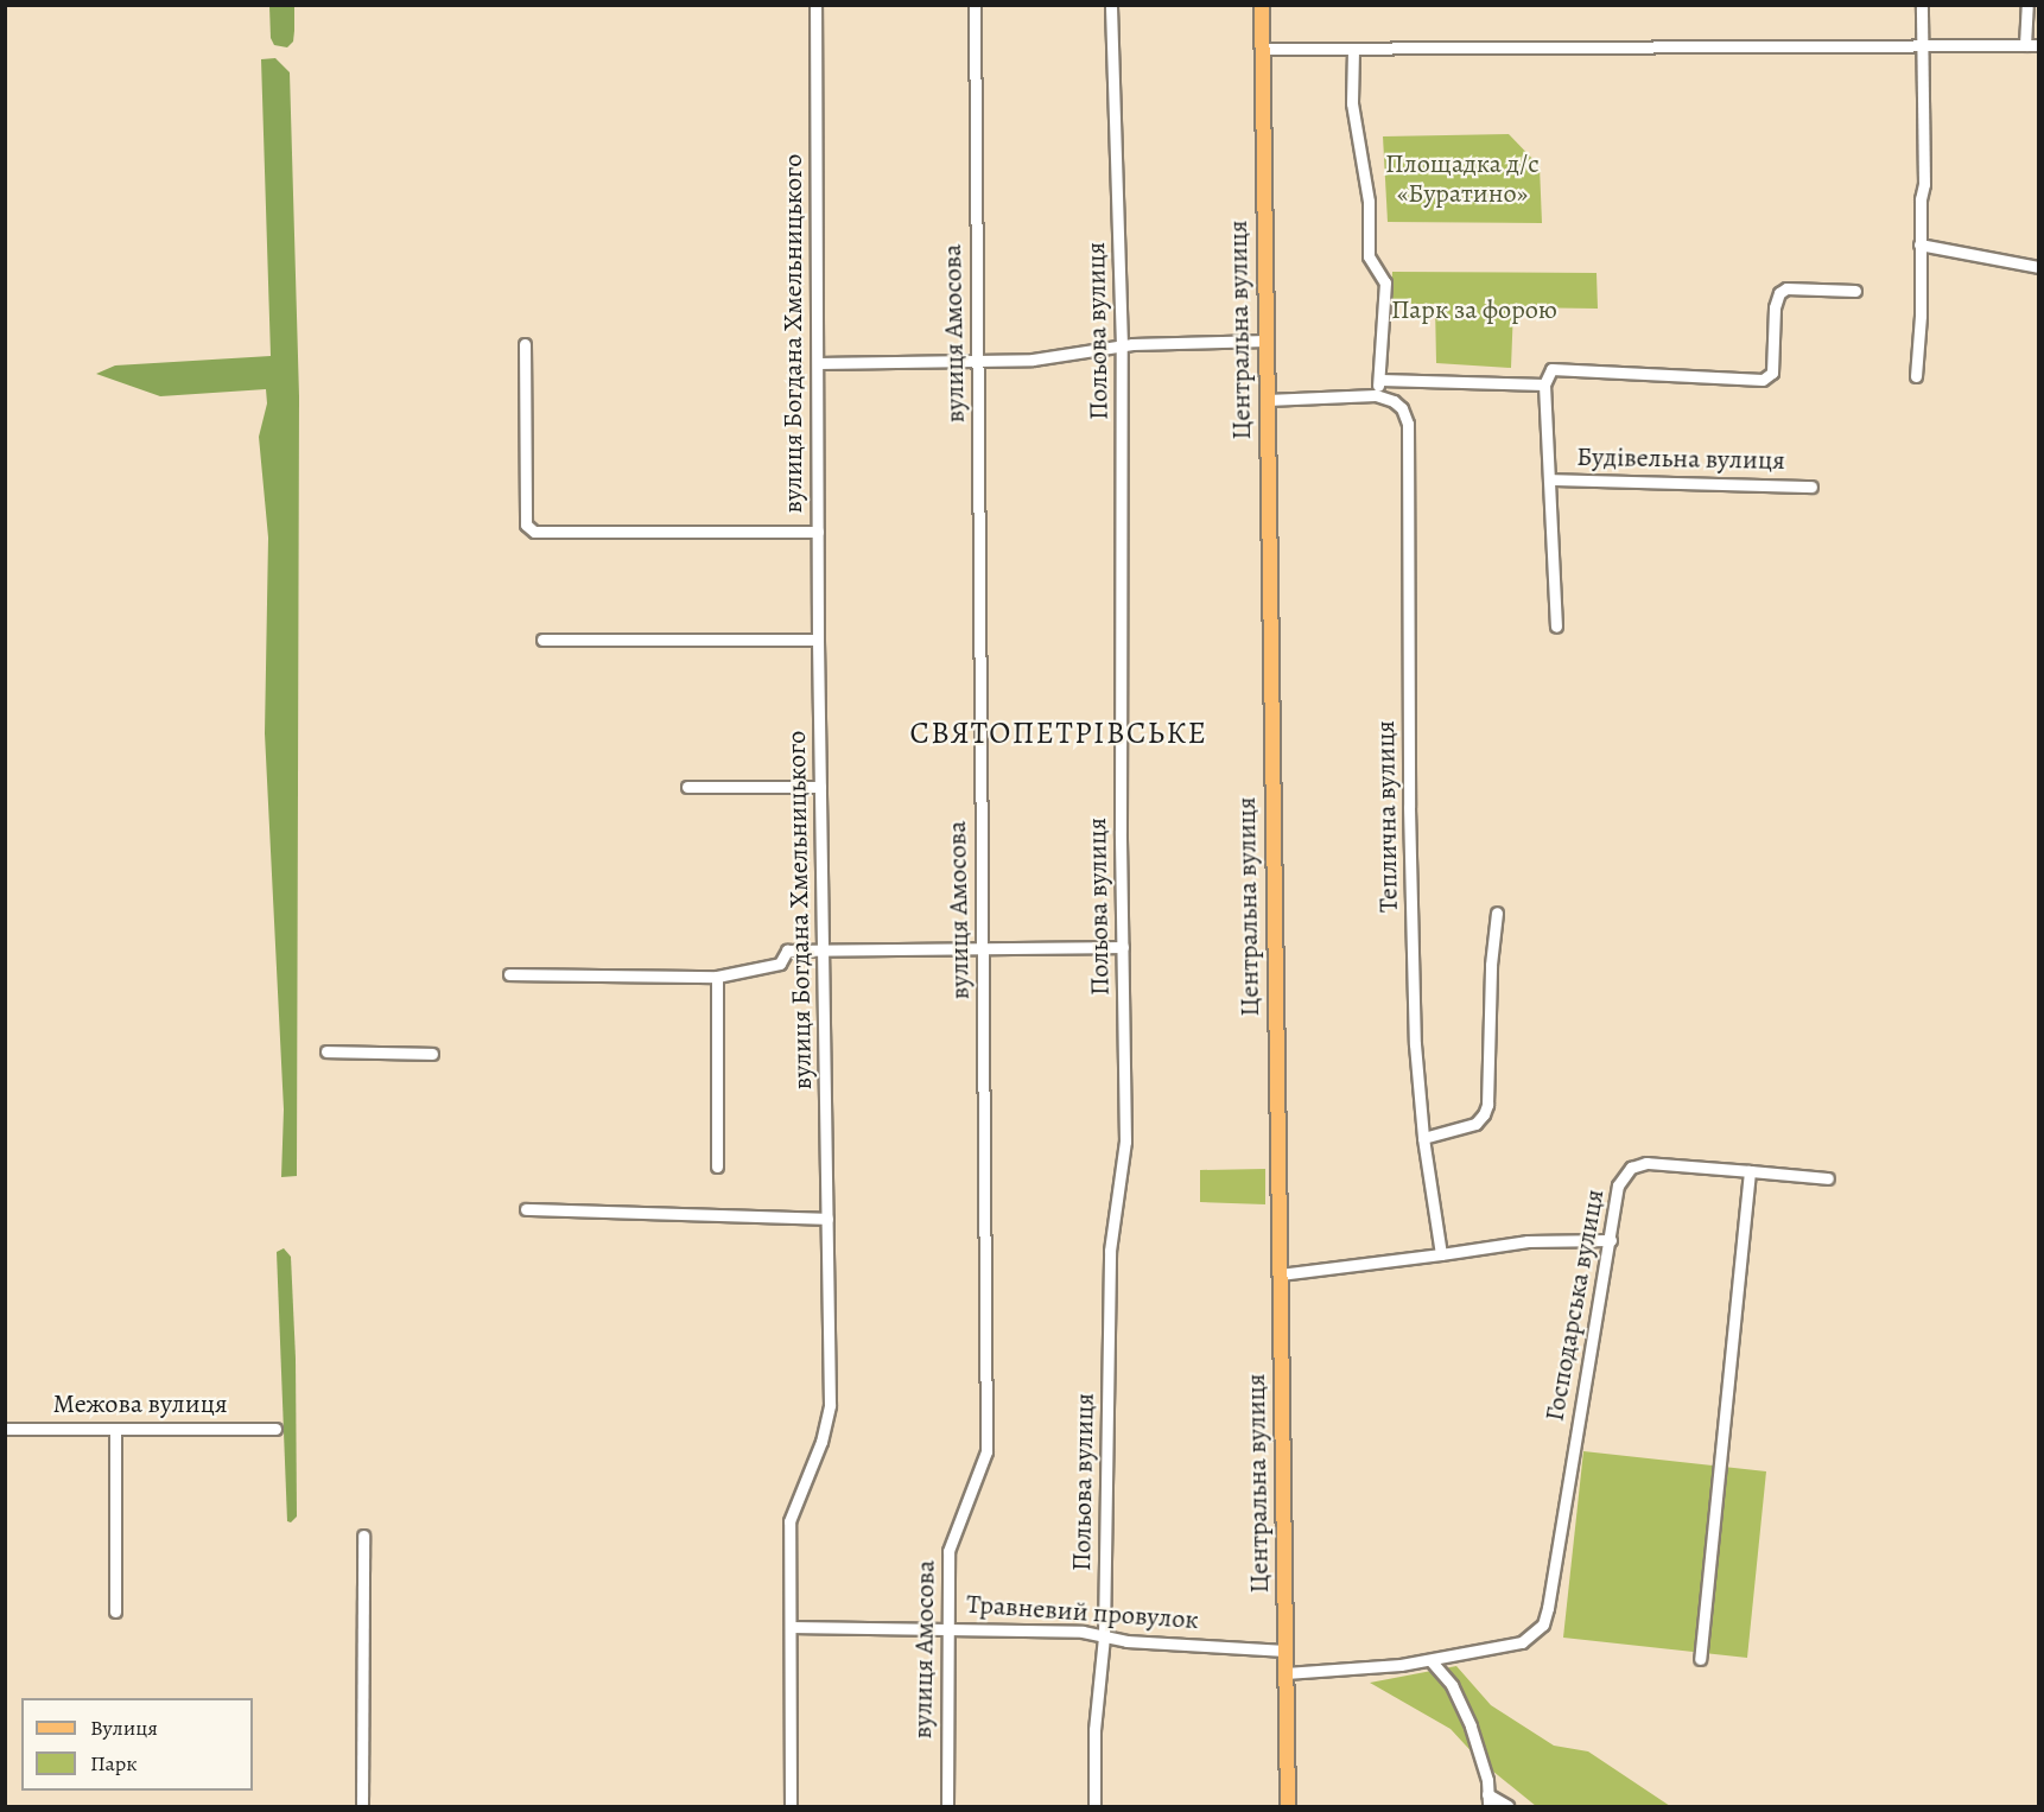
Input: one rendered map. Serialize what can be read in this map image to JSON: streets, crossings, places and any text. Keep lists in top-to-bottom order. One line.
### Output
{"streets":{"main road":["Центральна вулиця"],"street":["Польова вулиця","вулиця Богдана Хмельницького","вулиця Амосова","Будівельна вулиця","Теплична вулиця","Господарська вулиця","Межова вулиця","Травневий провулок"]},"crossings":[["Центральна вулиця","Господарська вулиця"],["Центральна вулиця","Травневий провулок"],["Польова вулиця","Травневий провулок"],["вулиця Богдана Хмельницького","Травневий провулок"],["вулиця Амосова","Травневий провулок"]],"districts":["СВЯТОПЕТРІВСЬКЕ"],"parks":["Площадка д/с «Буратино»","Парк за форою"],"legend":["Вулиця","Парк"]}
